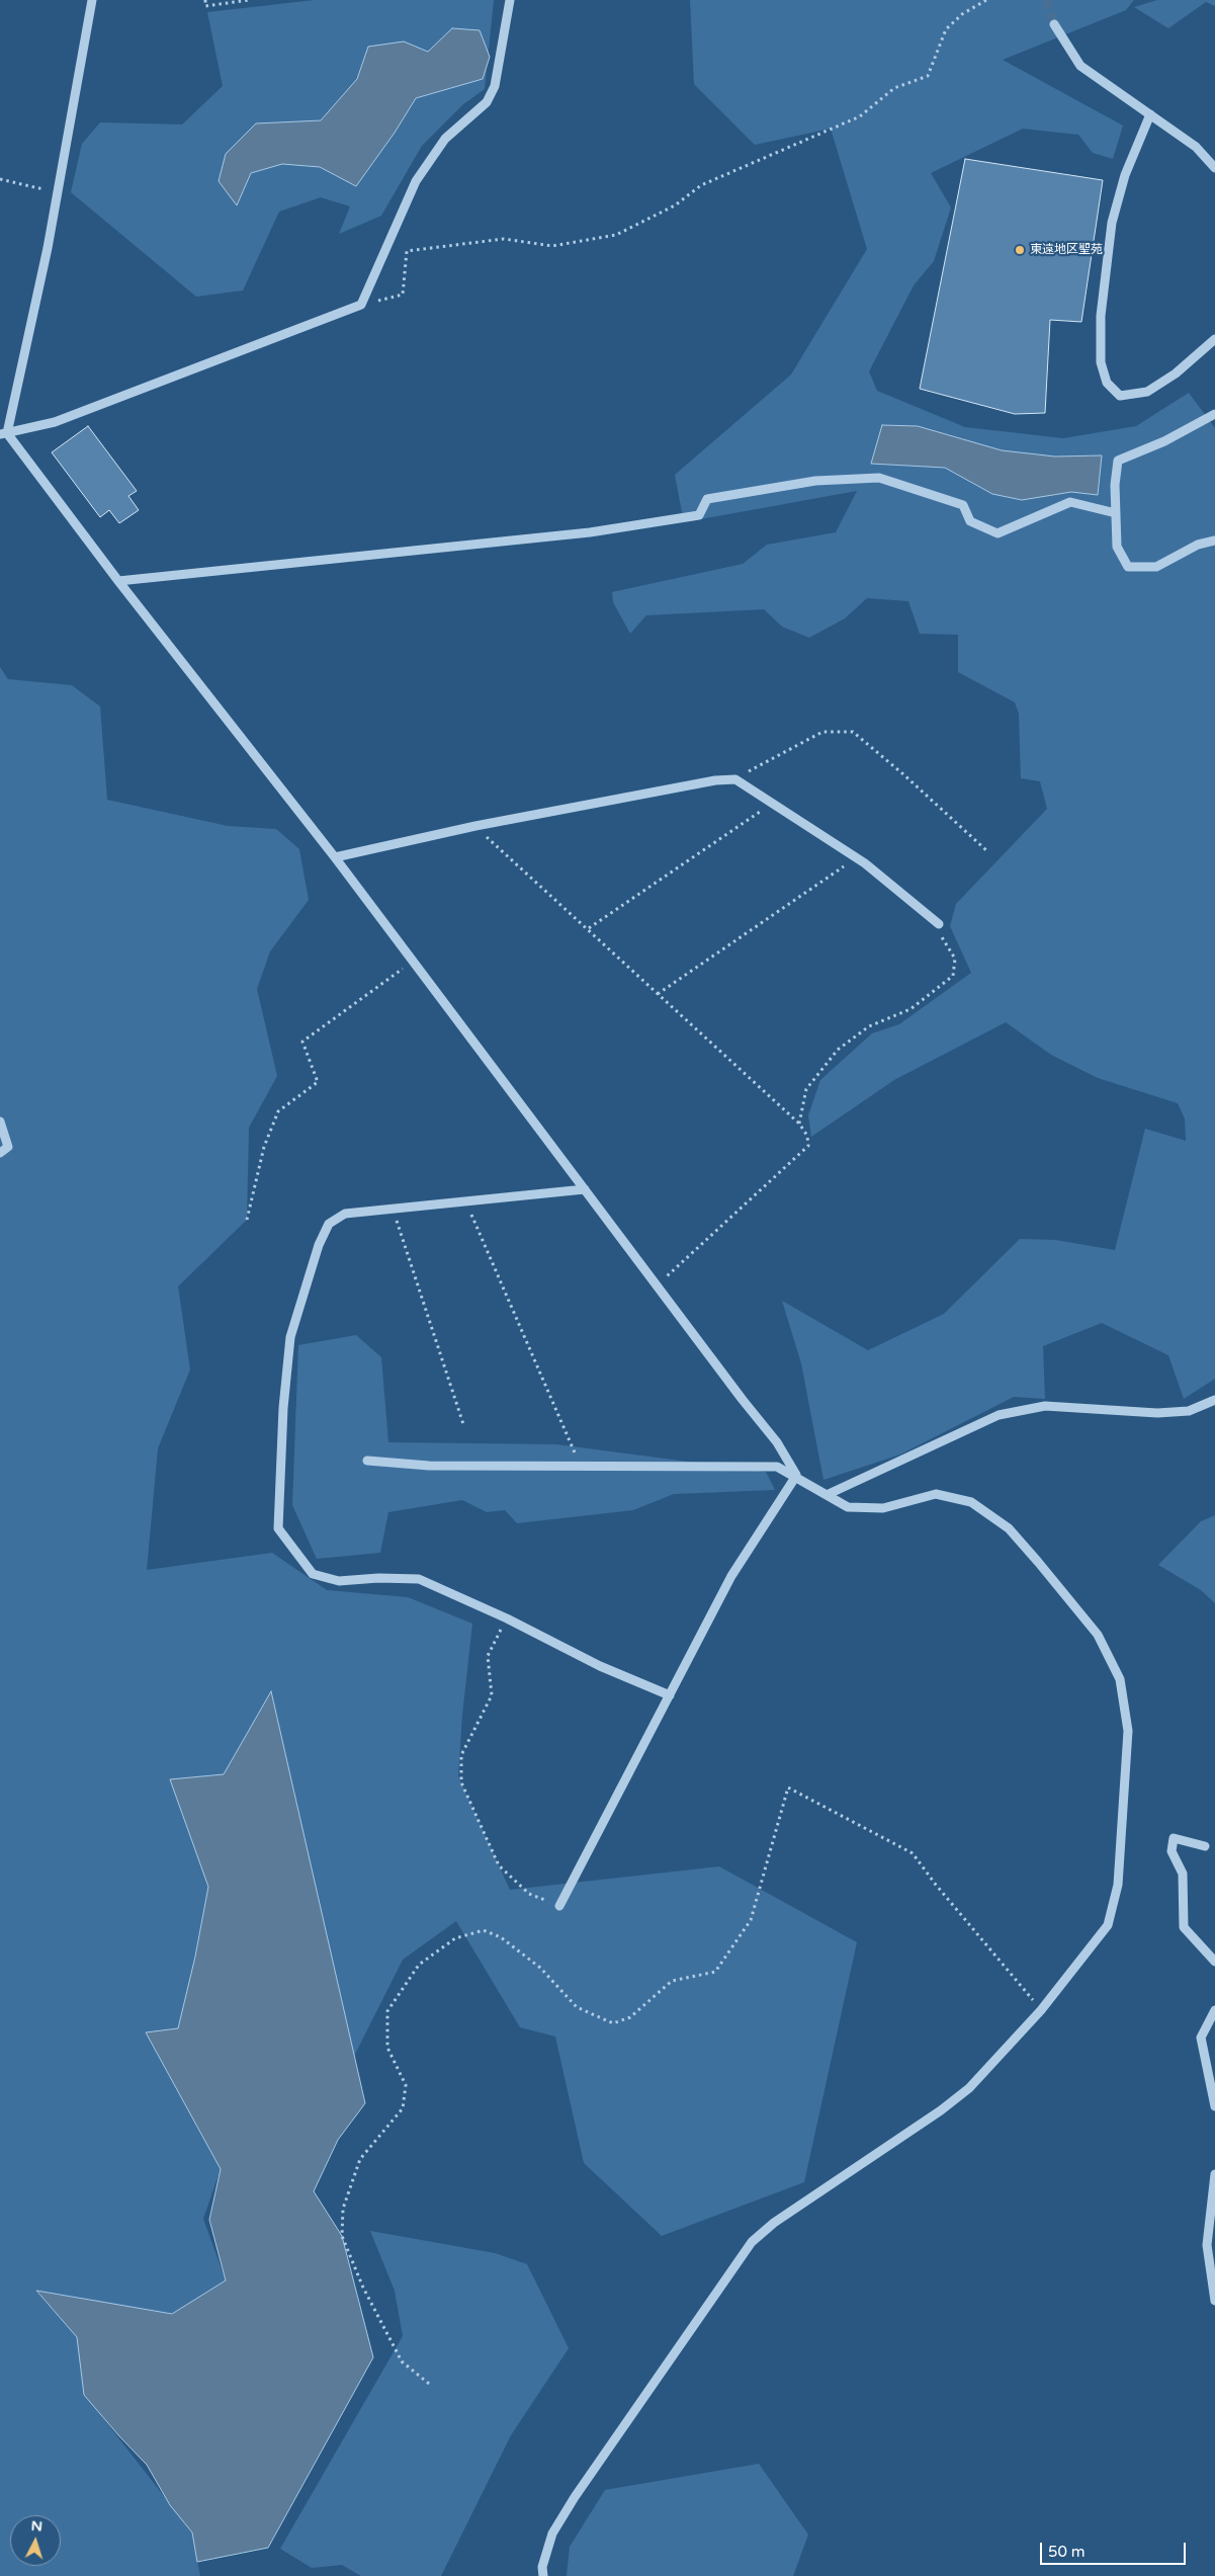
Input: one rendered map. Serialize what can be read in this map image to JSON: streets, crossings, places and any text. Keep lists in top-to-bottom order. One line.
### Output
{"places":["東遠地区聖苑"],"scale_bar":"50 m","north":"top"}
